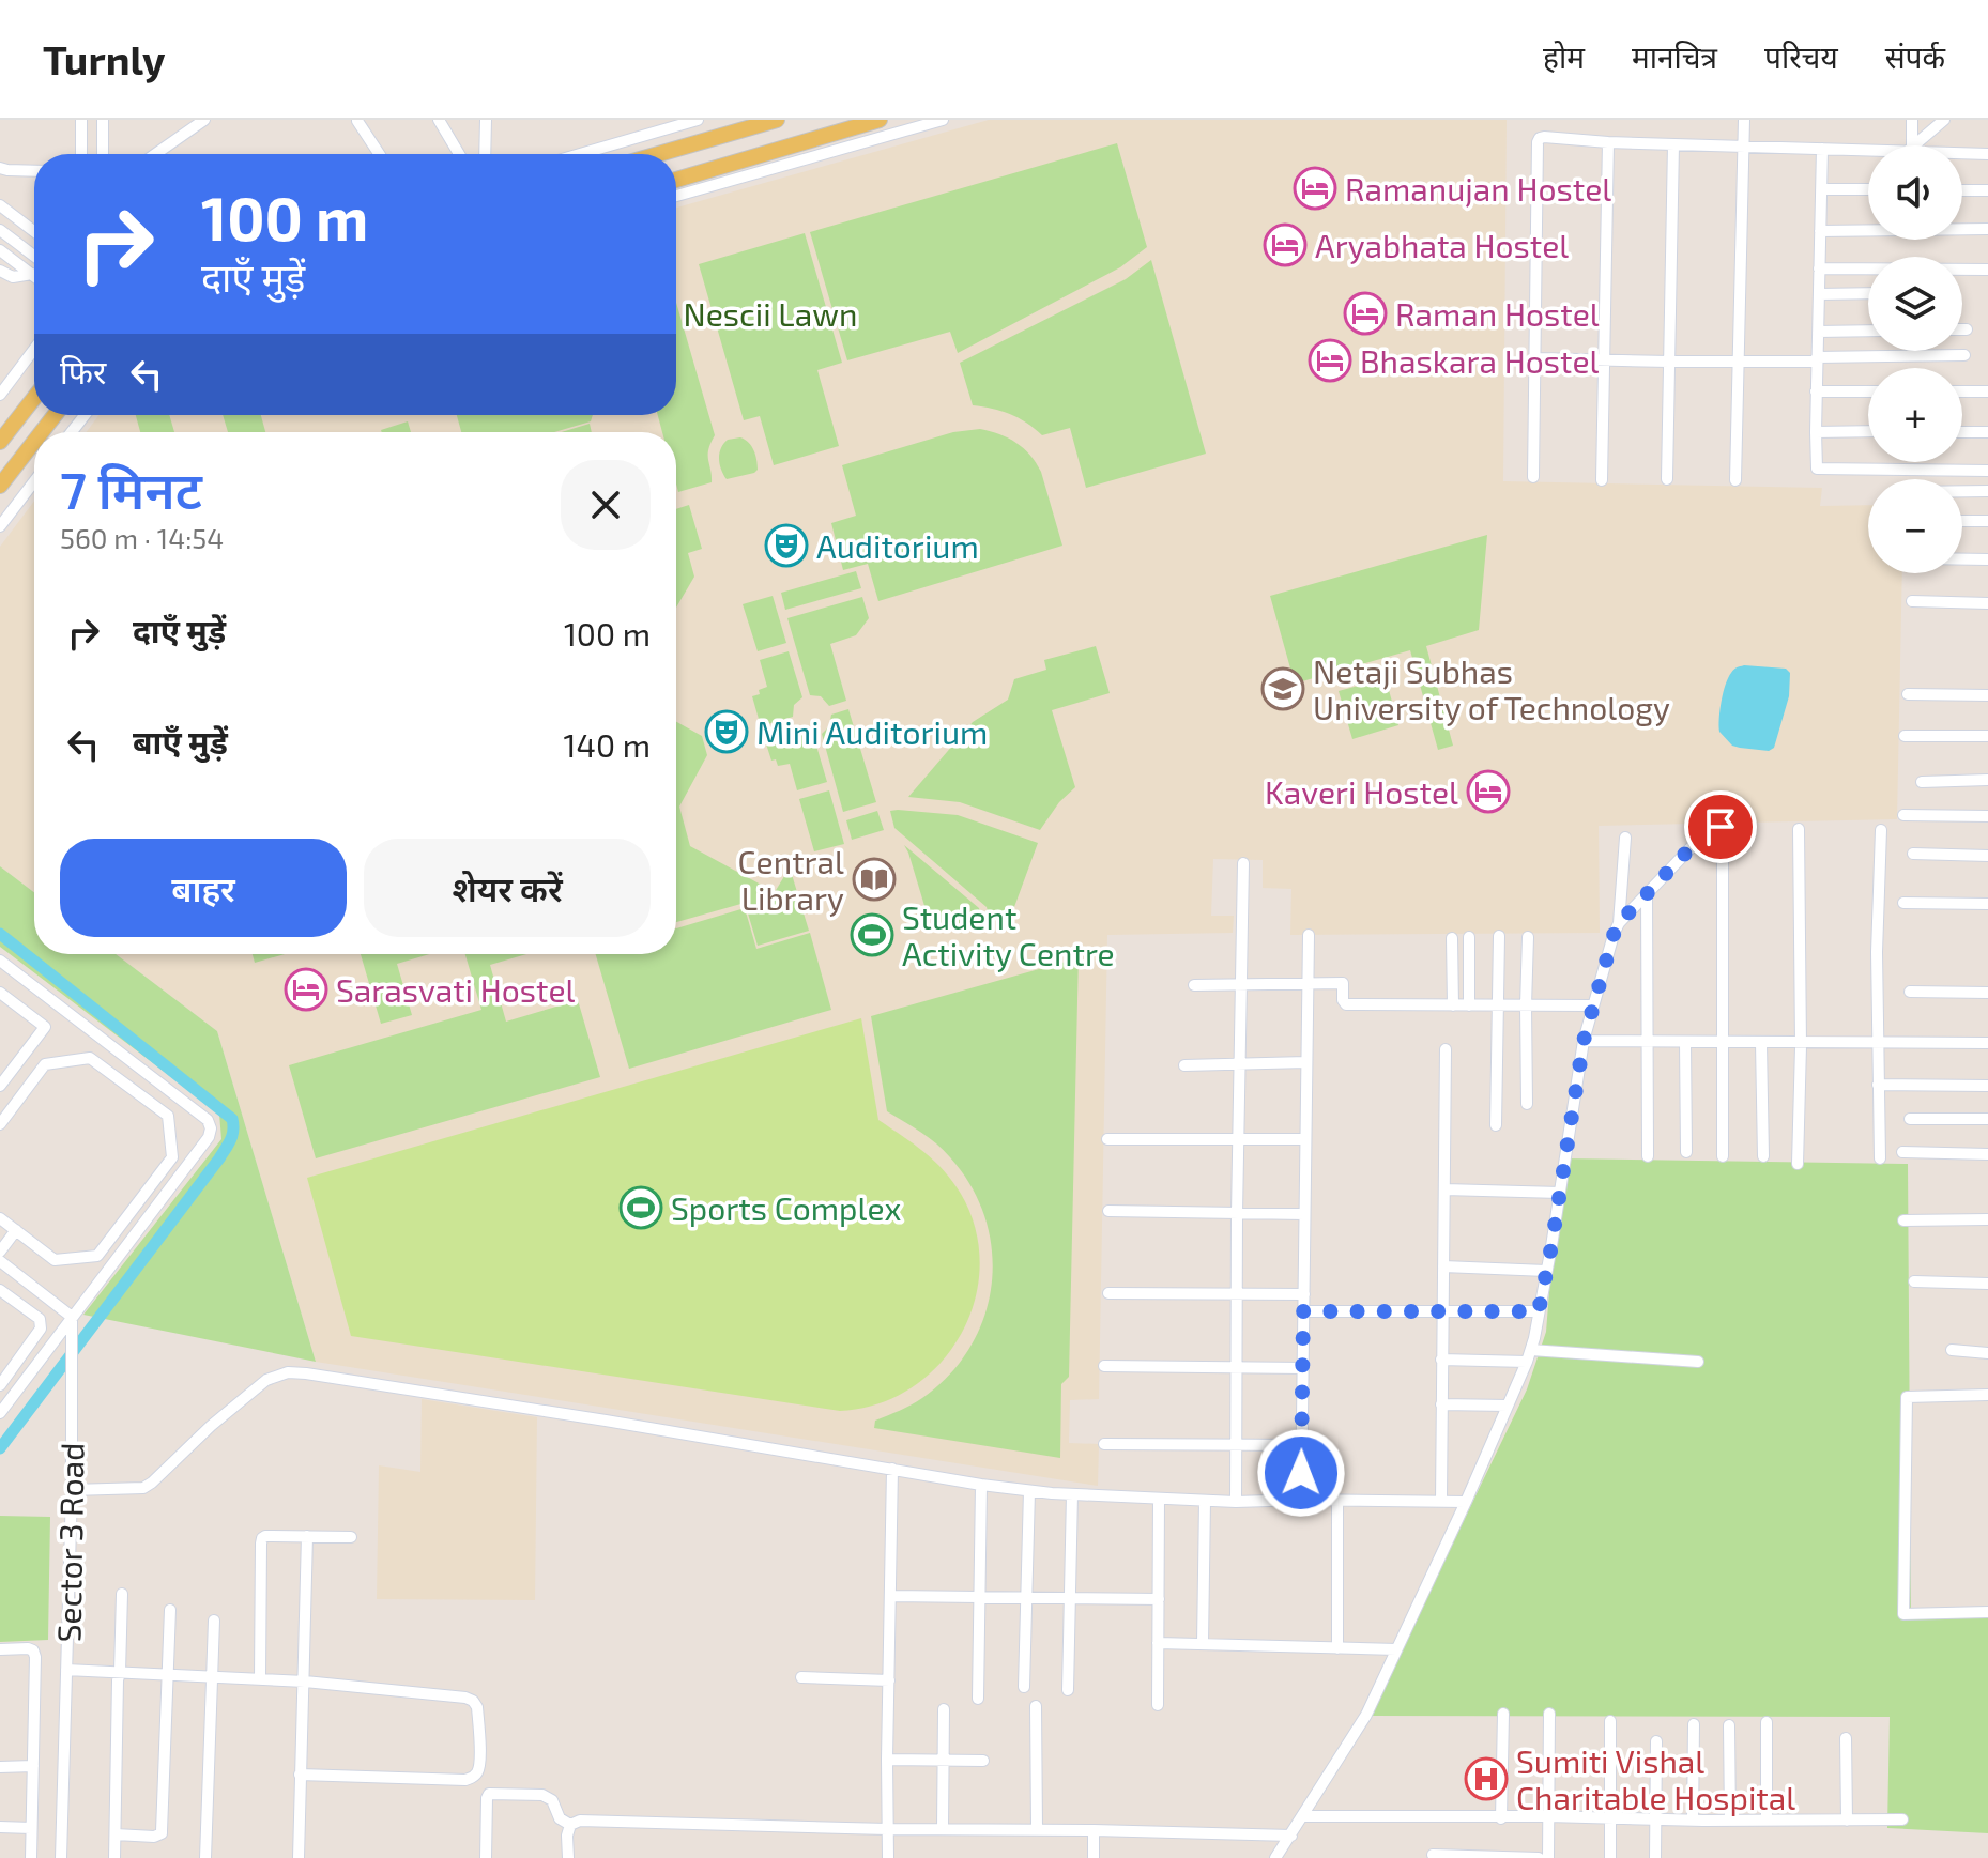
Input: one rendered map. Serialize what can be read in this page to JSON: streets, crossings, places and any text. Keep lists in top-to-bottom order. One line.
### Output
{"streets":{"street":["Sector 3 Road"]},"parks":["Nescii Lawn"],"places":{"hotel":["Ramanujan Hostel","Aryabhata Hostel","Raman Hostel","Bhaskara Hostel","Kaveri Hostel","Sarasvati Hostel"],"theatre":["Auditorium","Mini Auditorium"],"school or university":["Netaji Subhas University of Technology"],"library":["Central Library"],"sports":["Student Activity Centre","Sports Complex"],"hospital":["Sumiti Vishal Charitable Hospital"]},"page":{"header":"Turnly","nav":["होम","मानचित्र","परिचय","संपर्क"],"map_buttons":["+","−"],"turn":["100 m","दाएँ मुड़ें"],"then":"फिर","heading":["7 मिनट","560 m · 14:54"],"list":[{"name":"दाएँ मुड़ें","value":"100 m"},{"name":"बाएँ मुड़ें","value":"140 m"}],"buttons":["बाहर","शेयर करें"]}}
